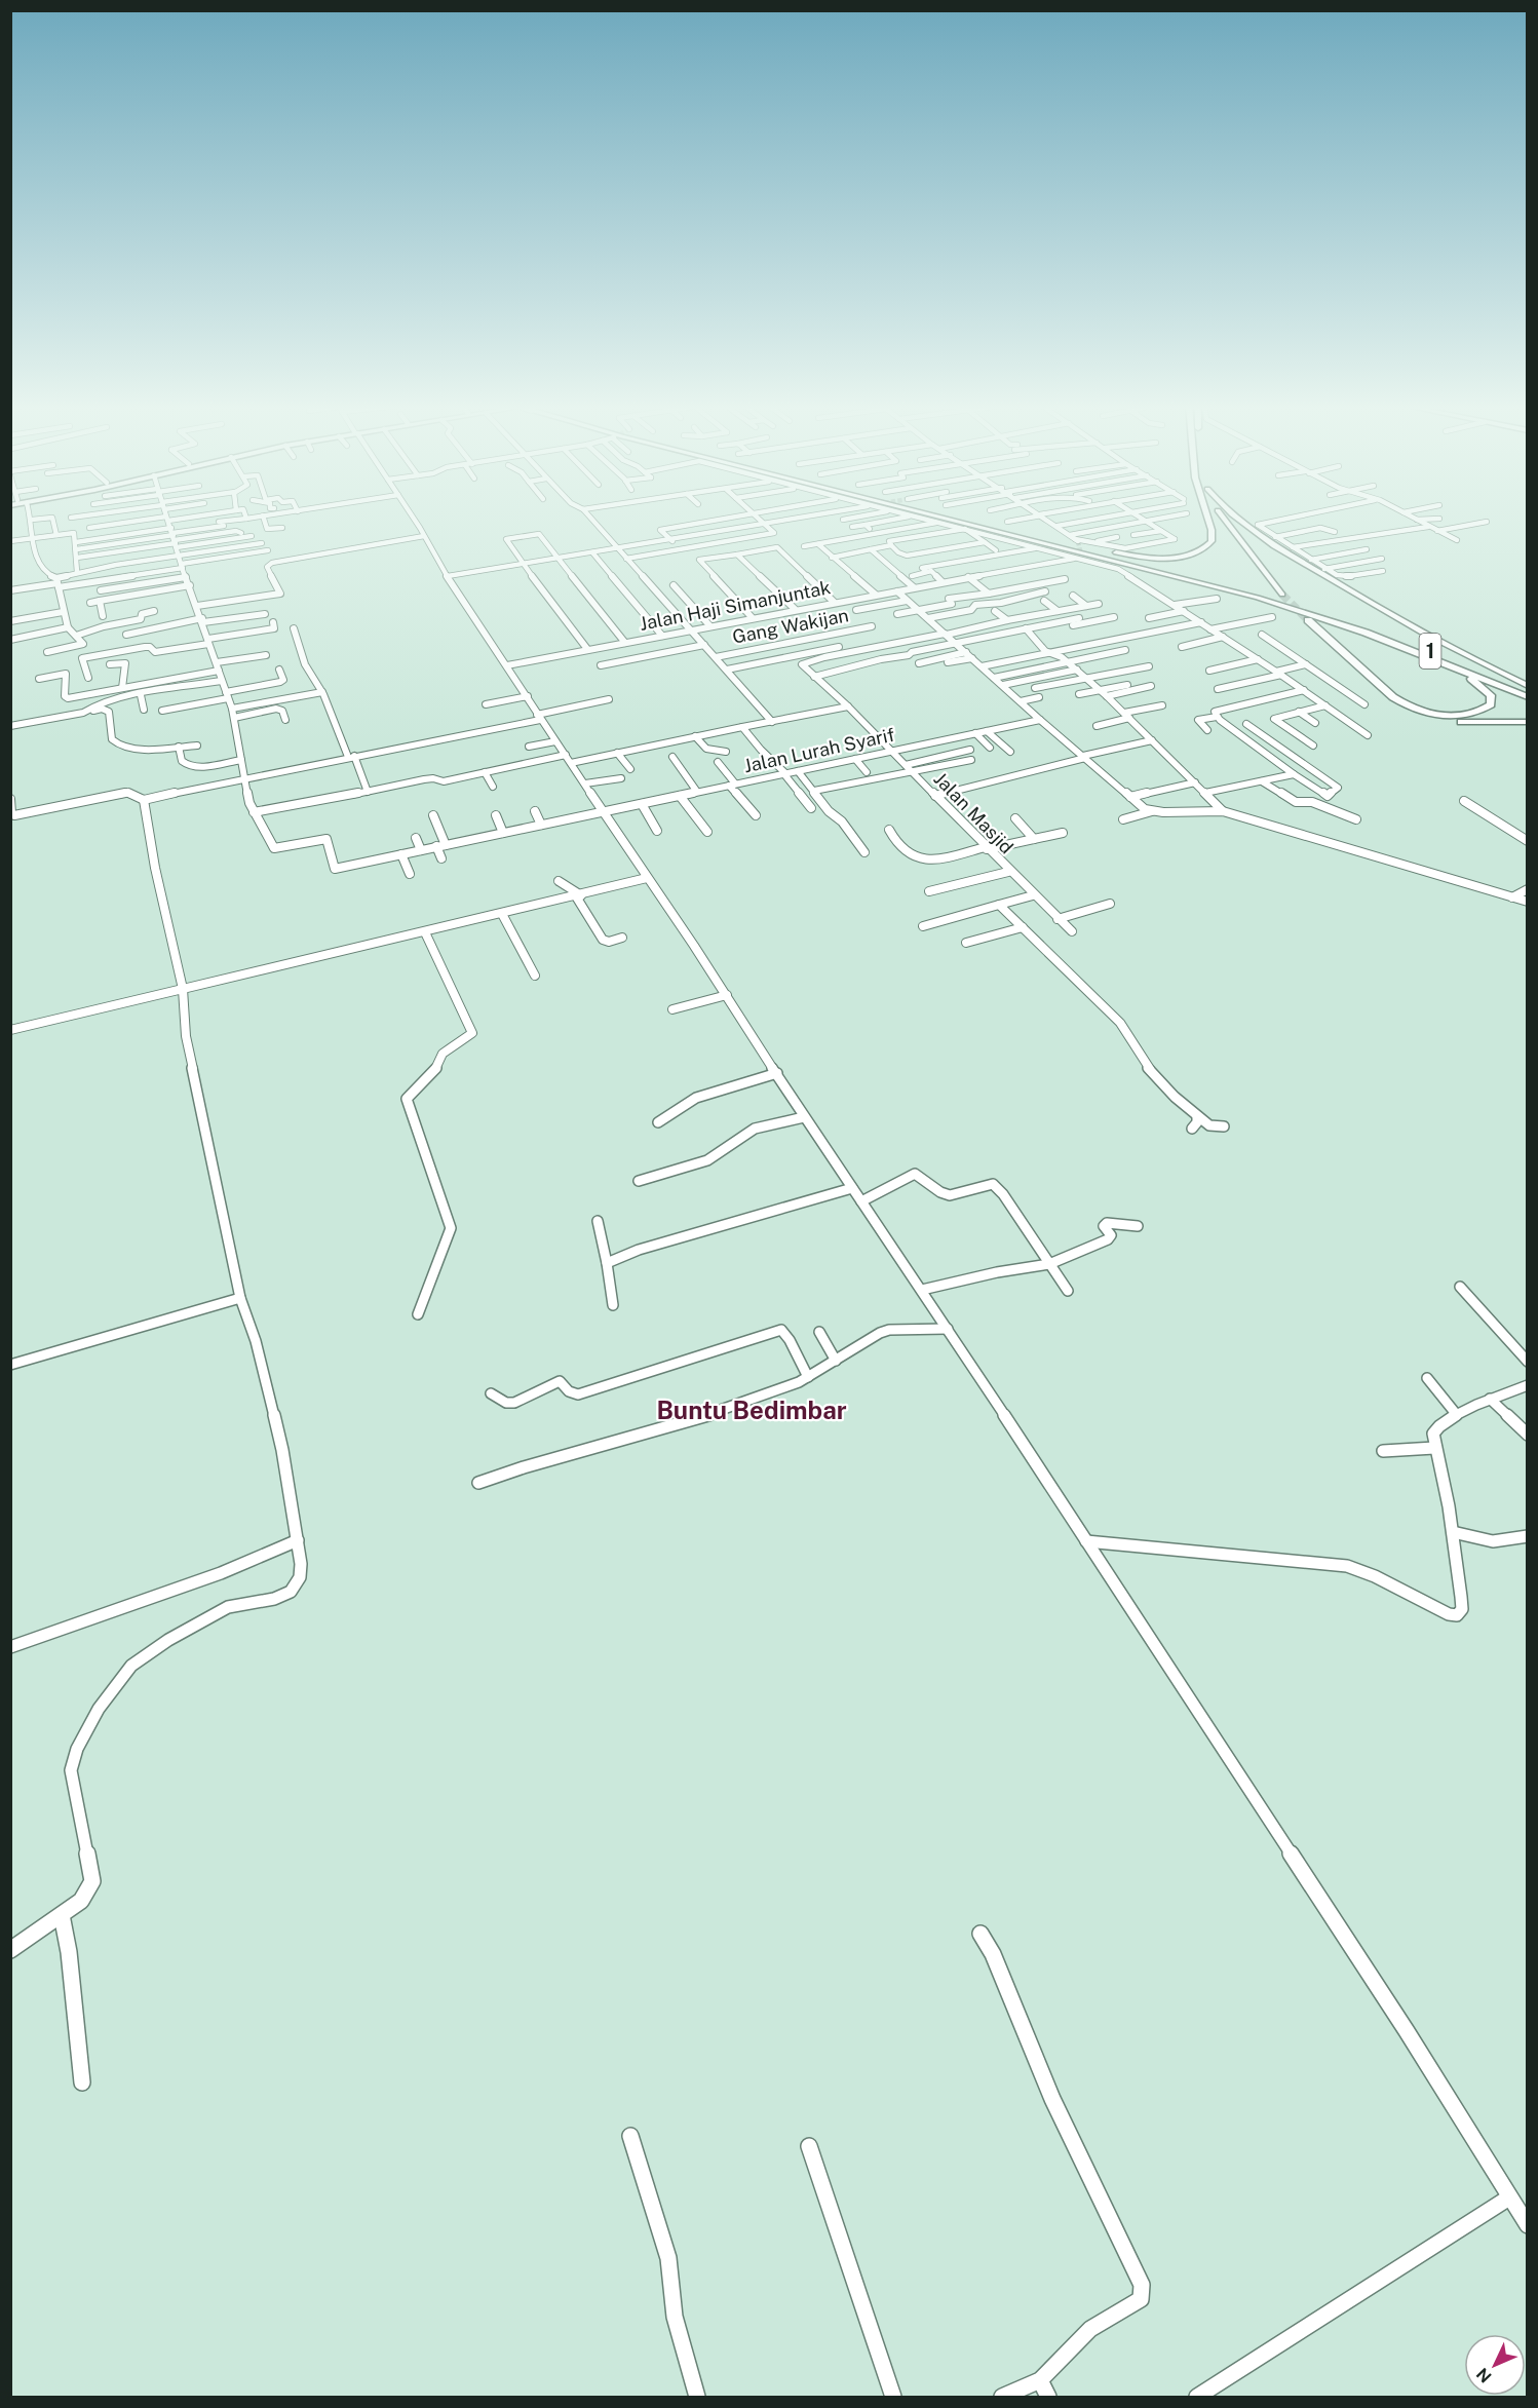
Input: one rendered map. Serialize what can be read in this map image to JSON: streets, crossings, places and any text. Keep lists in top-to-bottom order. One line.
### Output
{"streets":{"highway":["1"],"street":["Jalan Haji Simanjuntak","Gang Wakijan","Jalan Lurah Syarif","Jalan Masjid"]},"crossings":[["Jalan Lurah Syarif","Jalan Masjid"]],"districts":["Buntu Bedimbar"],"north":"bottom left"}
